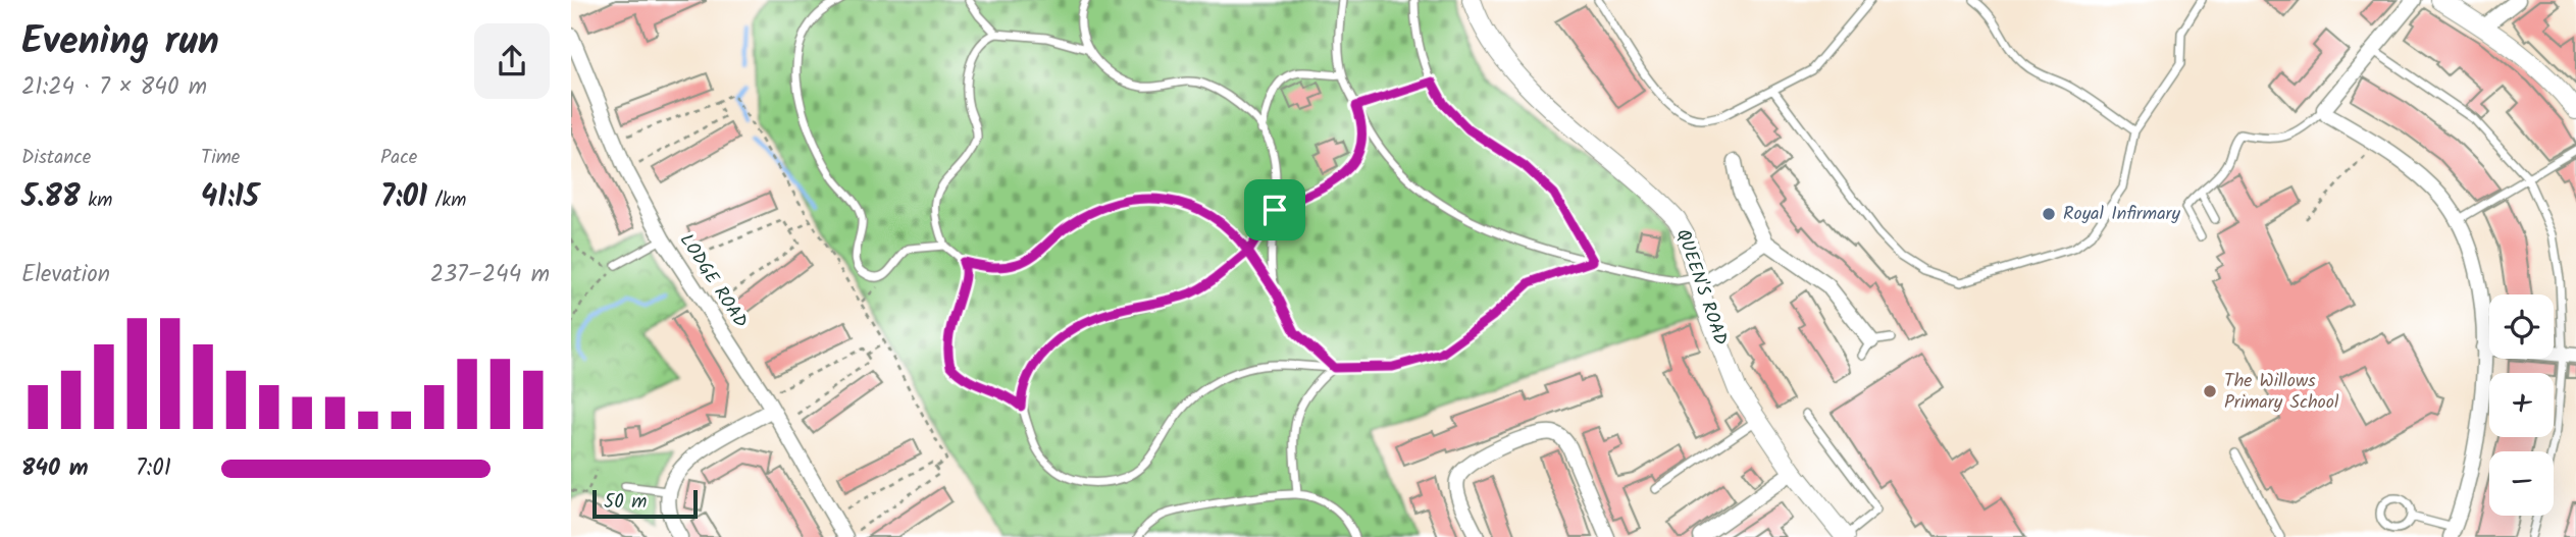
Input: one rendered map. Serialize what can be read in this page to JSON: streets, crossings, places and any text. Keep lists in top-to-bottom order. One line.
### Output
{"streets":{"street":["LODGE ROAD","QUEEN'S ROAD"]},"places":["Royal Infirmary","The Willows Primary School"],"scale_bar":"50 m","page":{"heading":["Evening run","21:24 · 7 × 840 m"],"stats":[["Distance","5.88 km"],["Time","41:15"],["Pace","7:01 /km"]],"chart":["Elevation","237–244 m"],"map_buttons":["+","−"],"list":[{"name":"840 m","note":"7:01"}],"scale":"50 m"}}
